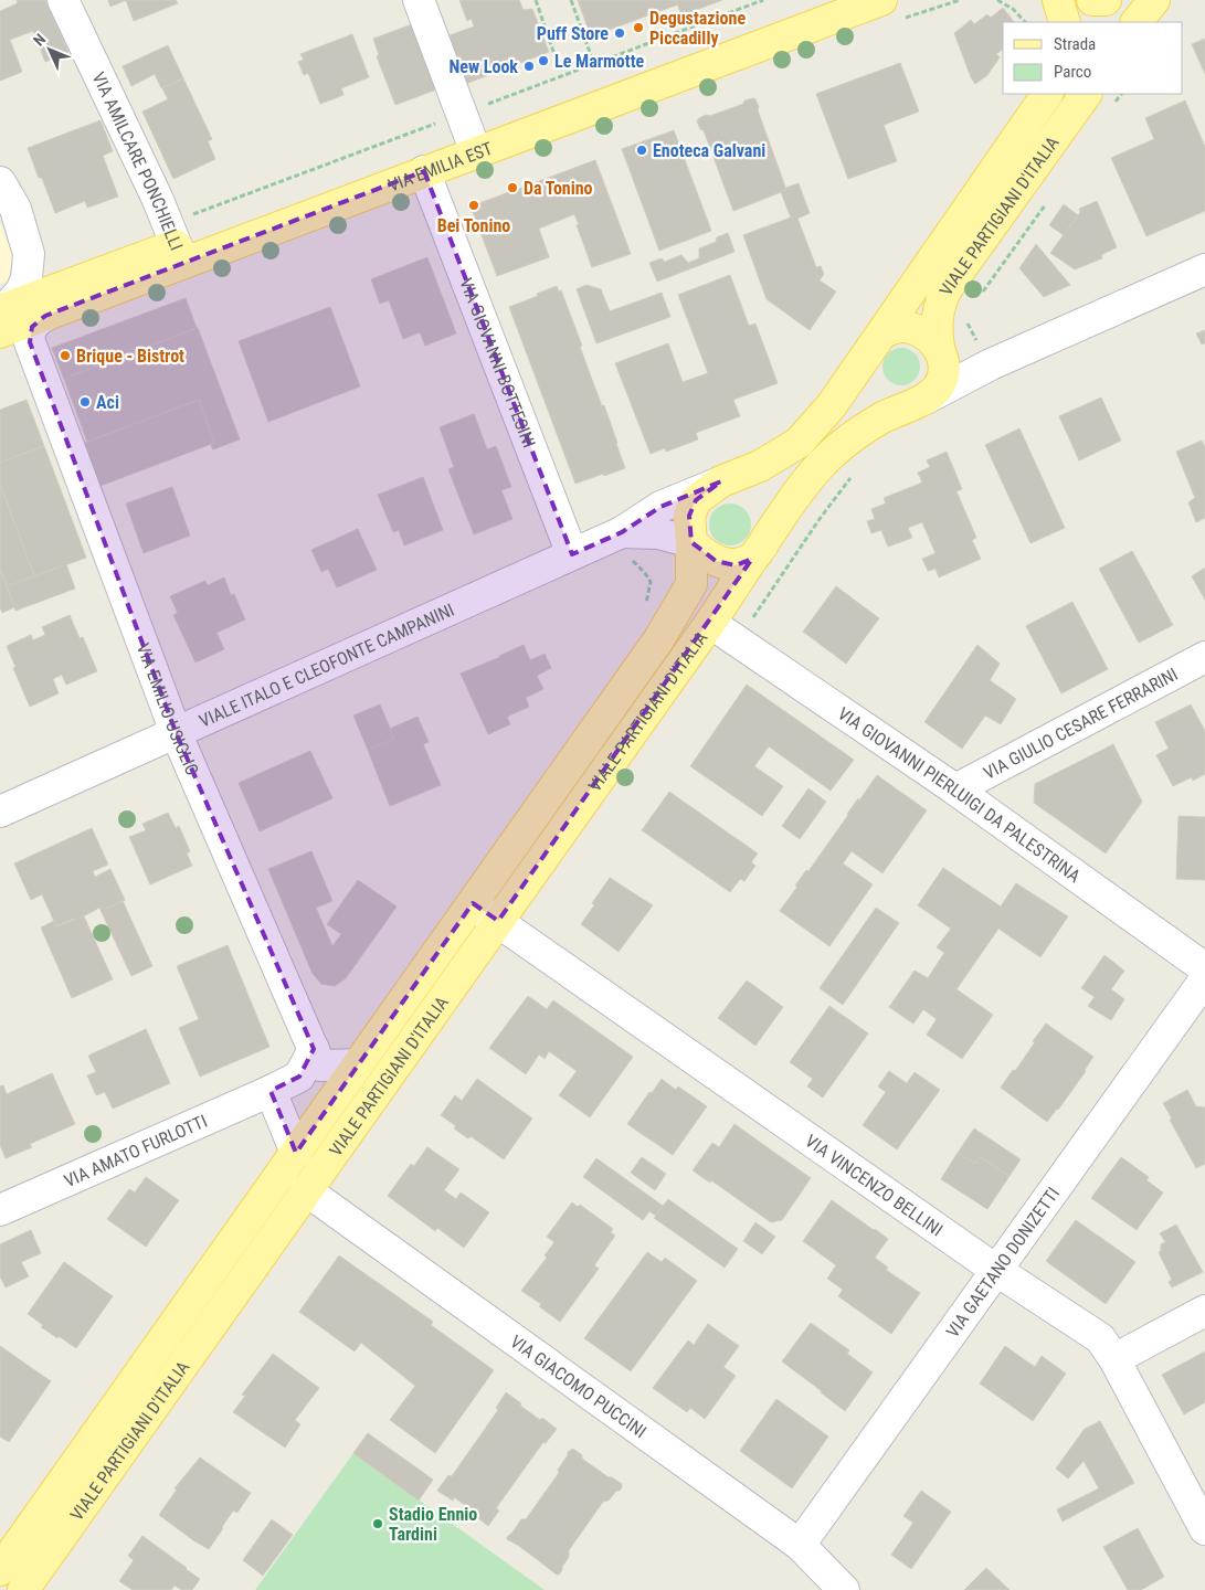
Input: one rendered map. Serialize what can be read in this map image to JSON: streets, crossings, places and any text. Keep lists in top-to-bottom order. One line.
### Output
{"streets":{"main road":["VIA EMILIA EST","VIALE PARTIGIANI D'ITALIA"],"street":["VIA AMILCARE PONCHIELLI","VIA GIOVANNI BOTTESINI","VIALE ITALO E CLEOFONTE CAMPANINI","VIA EMILIO USIGLIO","VIA GIULIO CESARE FERRARINI","VIA GIOVANNI PIERLUIGI DA PALESTRINA","VIA AMATO FURLOTTI","VIA VINCENZO BELLINI","VIA GAETANO DONIZETTI","VIA GIACOMO PUCCINI"]},"crossings":[["VIA AMILCARE PONCHIELLI","VIA EMILIA EST"],["VIA EMILIA EST","VIA GIOVANNI BOTTESINI"],["VIA EMILIA EST","VIA EMILIO USIGLIO"],["VIALE PARTIGIANI D'ITALIA","VIALE ITALO E CLEOFONTE CAMPANINI"],["VIALE PARTIGIANI D'ITALIA","VIA EMILIO USIGLIO"],["VIALE PARTIGIANI D'ITALIA","VIA GIOVANNI PIERLUIGI DA PALESTRINA"],["VIALE PARTIGIANI D'ITALIA","VIA VINCENZO BELLINI"],["VIALE PARTIGIANI D'ITALIA","VIA GIACOMO PUCCINI"],["VIA GIOVANNI BOTTESINI","VIALE ITALO E CLEOFONTE CAMPANINI"],["VIALE ITALO E CLEOFONTE CAMPANINI","VIA EMILIO USIGLIO"],["VIA EMILIO USIGLIO","VIA AMATO FURLOTTI"],["VIA GIULIO CESARE FERRARINI","VIA GIOVANNI PIERLUIGI DA PALESTRINA"],["VIA VINCENZO BELLINI","VIA GAETANO DONIZETTI"],["VIA GAETANO DONIZETTI","VIA GIACOMO PUCCINI"]],"places":["Degustazione Piccadilly","Puff Store","Le Marmotte","New Look","Enoteca Galvani","Da Tonino","Bei Tonino","Brique - Bistrot","Aci","Stadio Ennio Tardini"],"legend":["Strada","Parco"],"north":"top left"}
